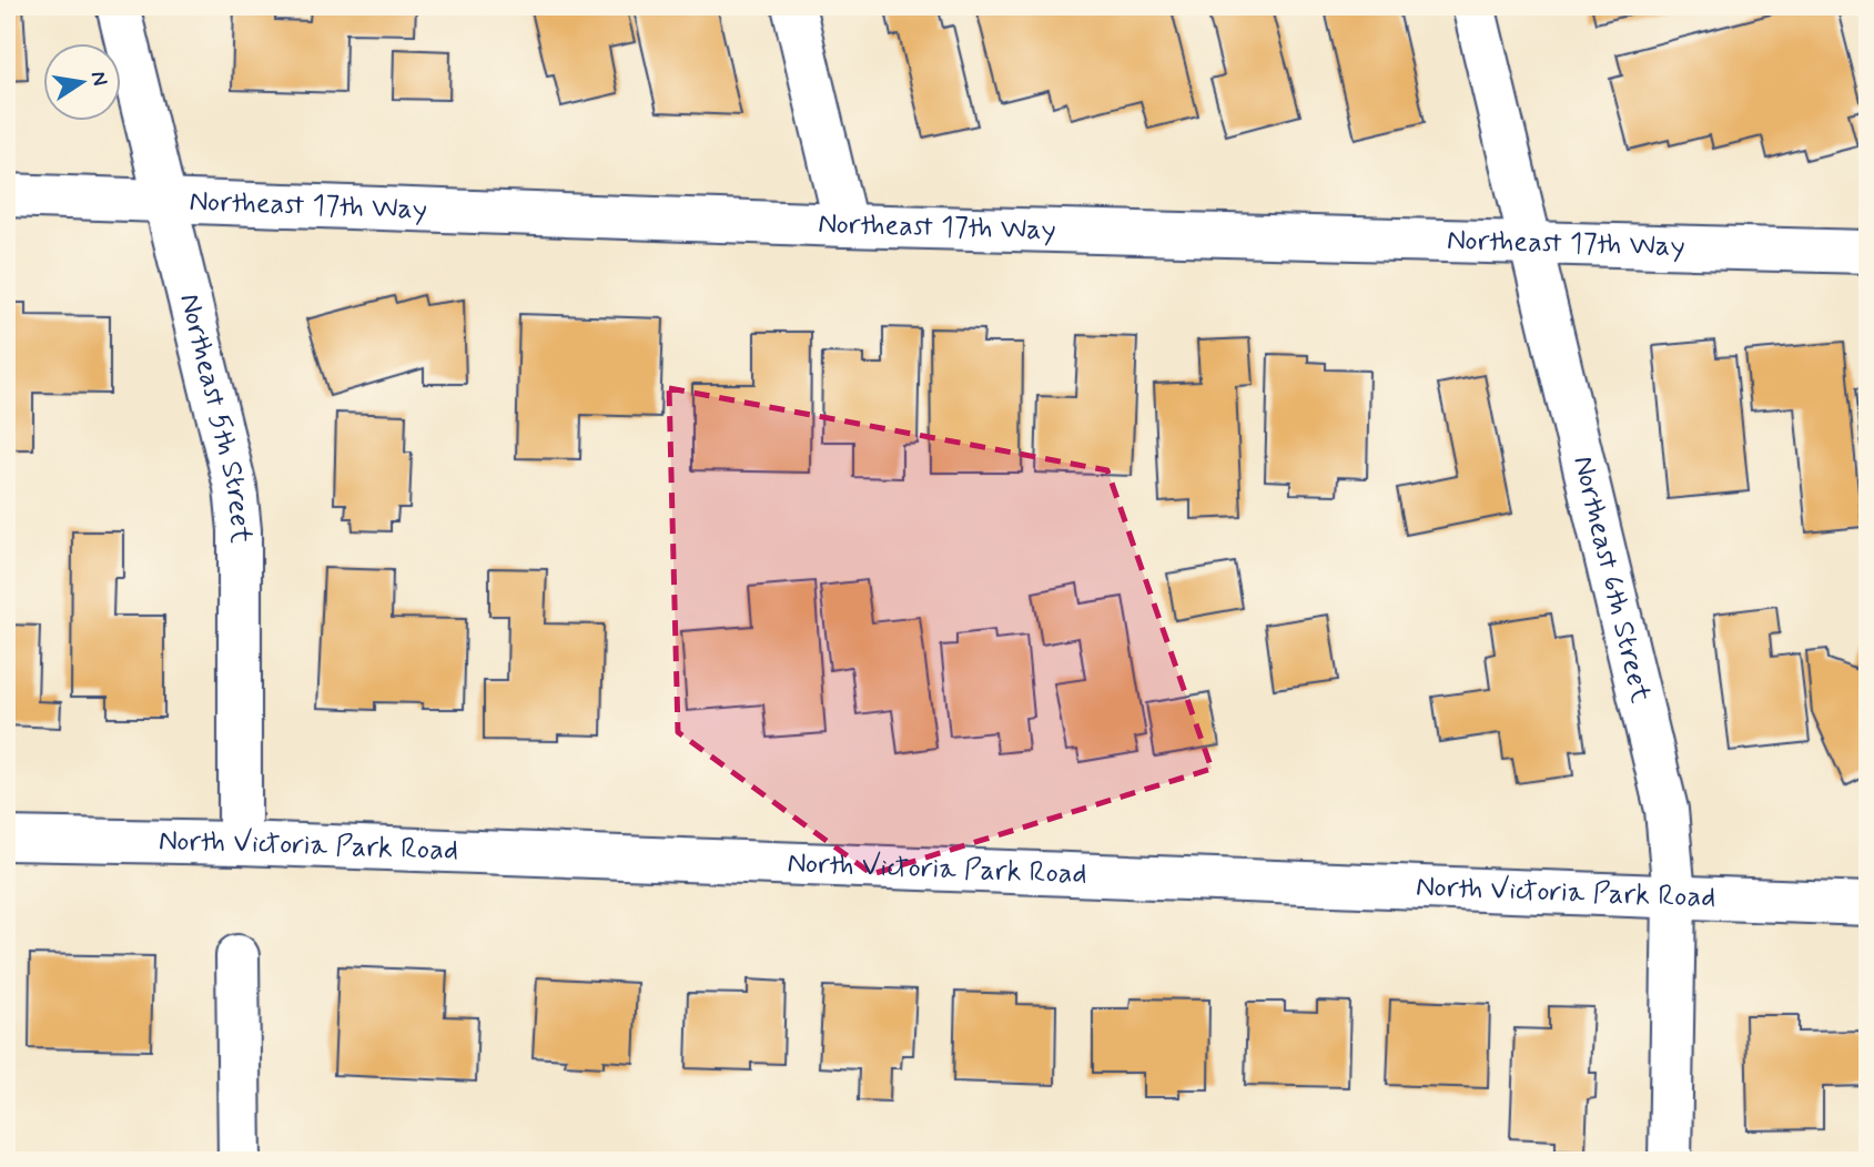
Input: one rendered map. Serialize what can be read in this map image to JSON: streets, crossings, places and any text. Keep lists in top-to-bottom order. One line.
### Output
{"streets":{"street":["Northeast 17th Way","Northeast 5th Street","Northeast 6th Street","North Victoria Park Road"]},"crossings":[["Northeast 17th Way","Northeast 5th Street"],["Northeast 17th Way","Northeast 6th Street"],["Northeast 5th Street","North Victoria Park Road"],["Northeast 6th Street","North Victoria Park Road"]],"north":"right"}
